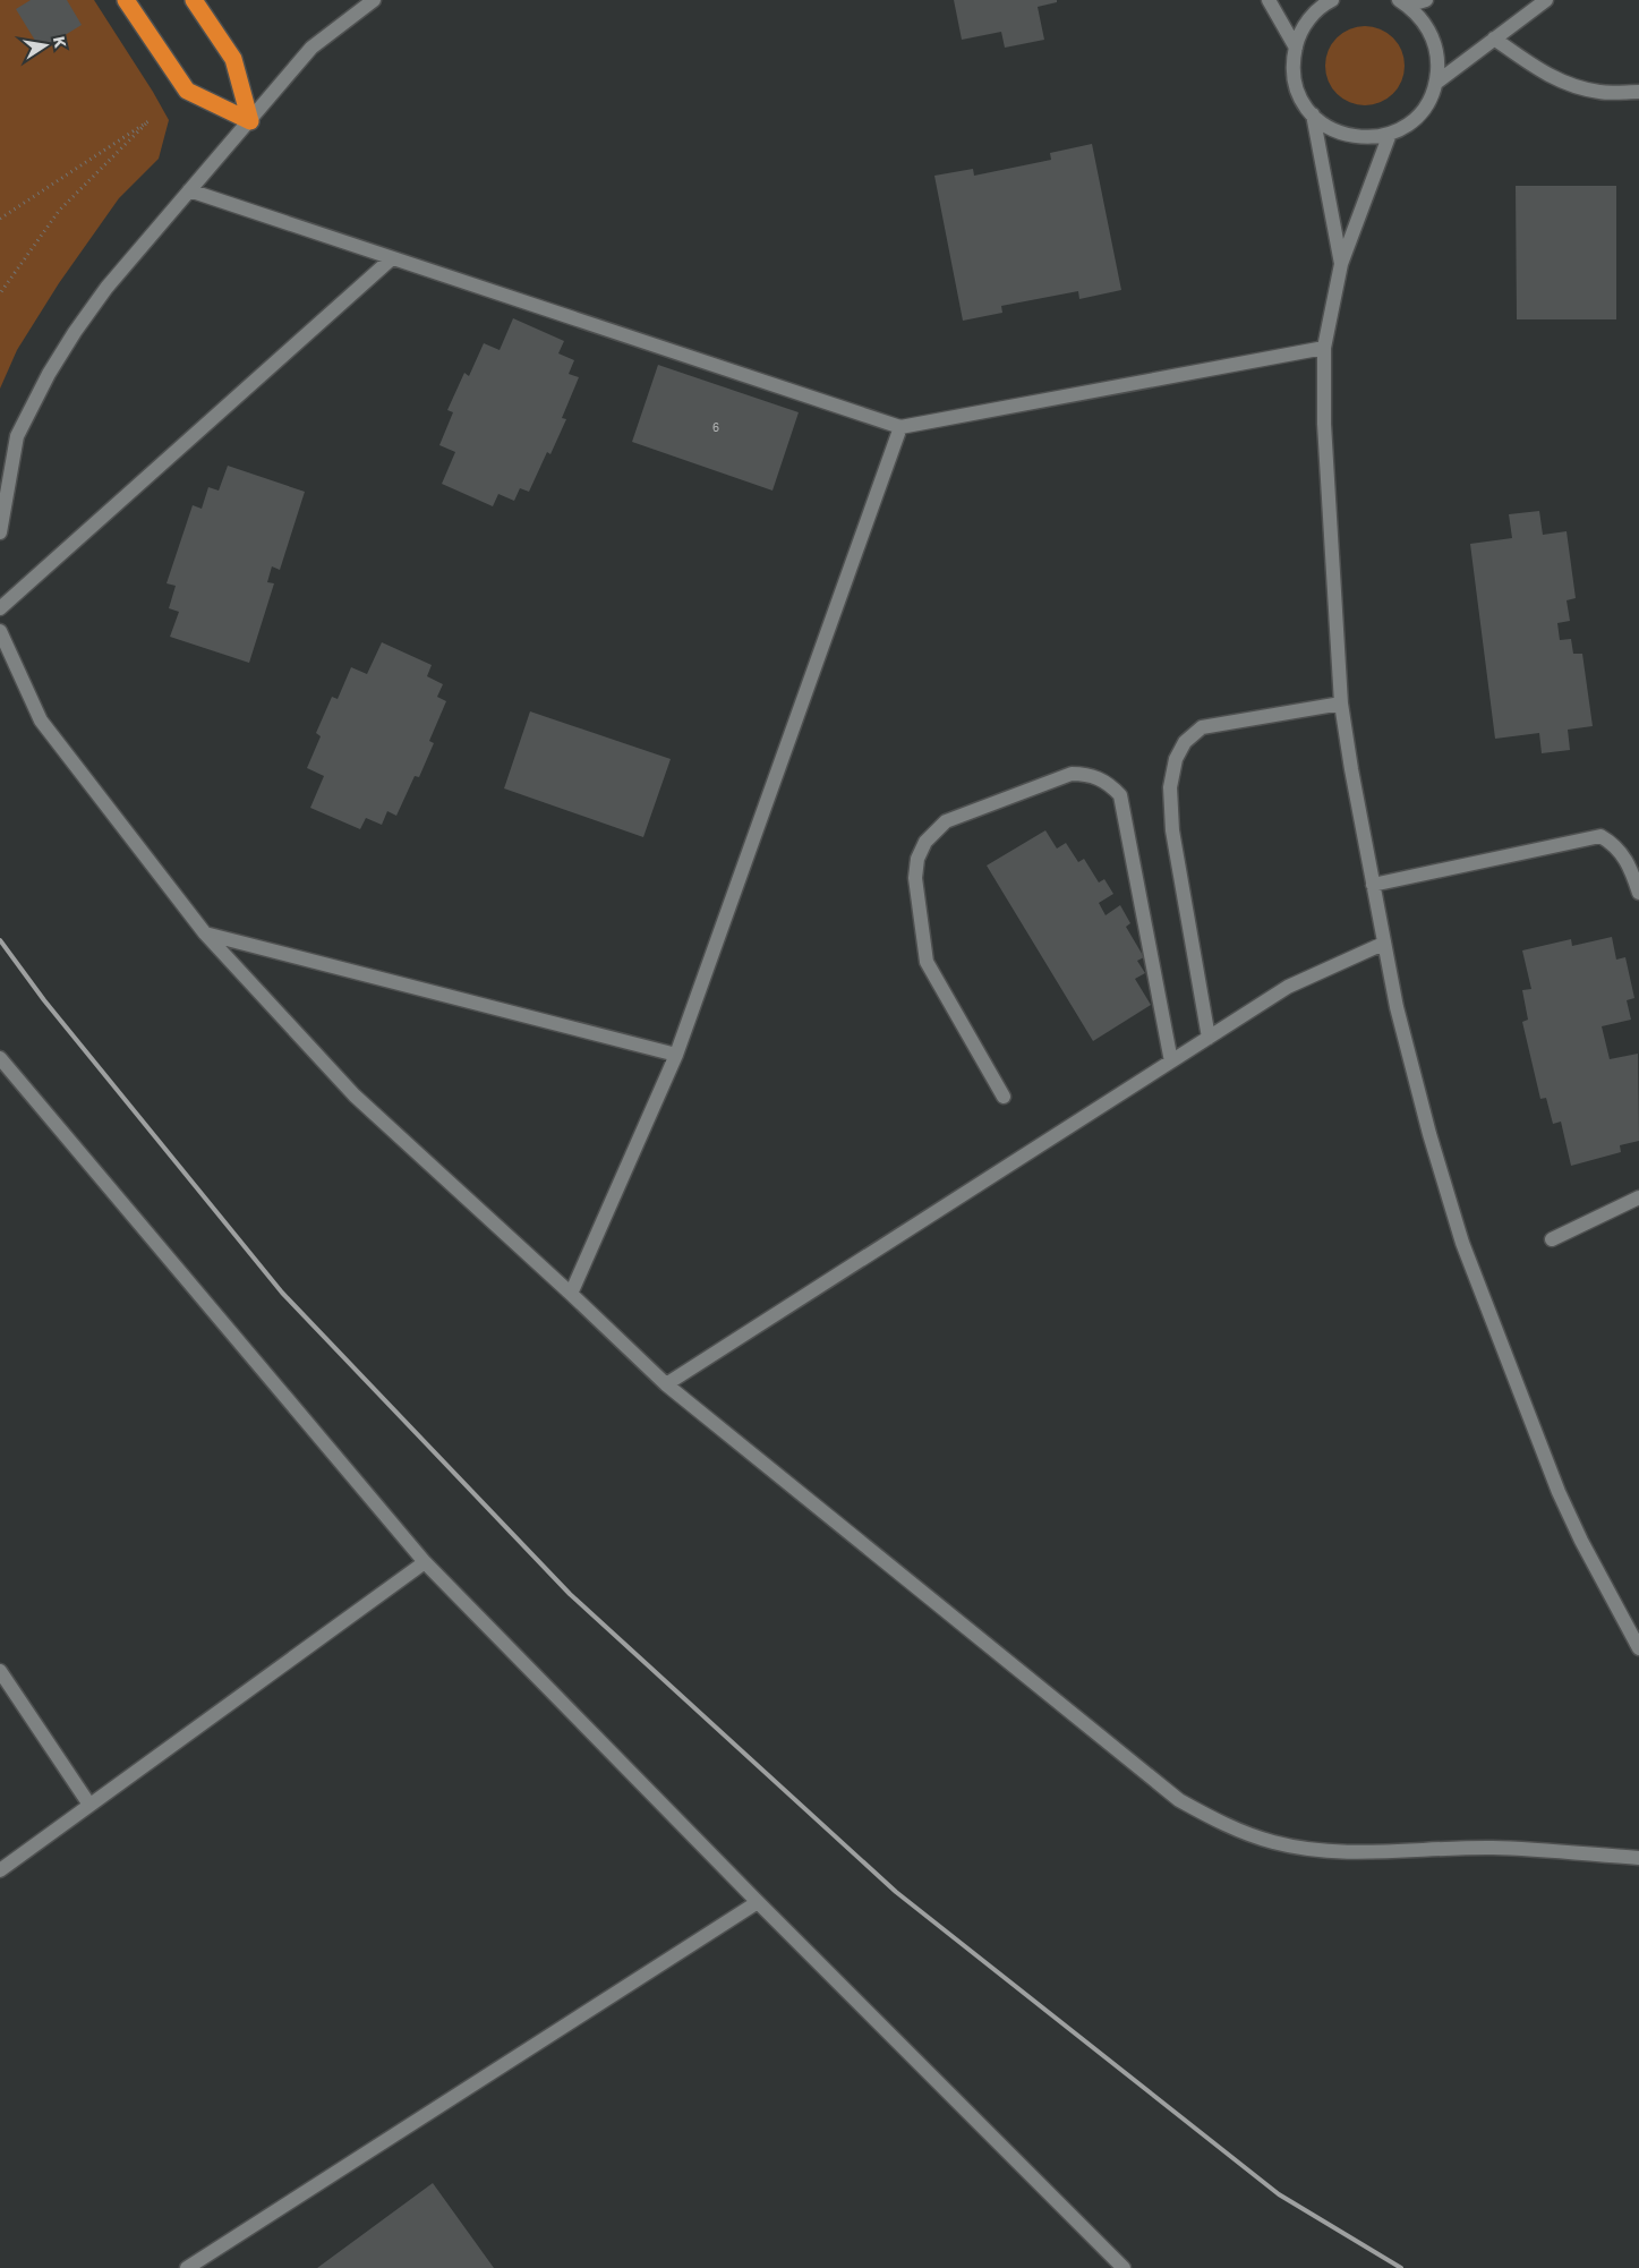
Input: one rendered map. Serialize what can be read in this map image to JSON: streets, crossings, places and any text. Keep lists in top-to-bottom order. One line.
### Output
{"house_numbers":["6"],"north":"right"}
